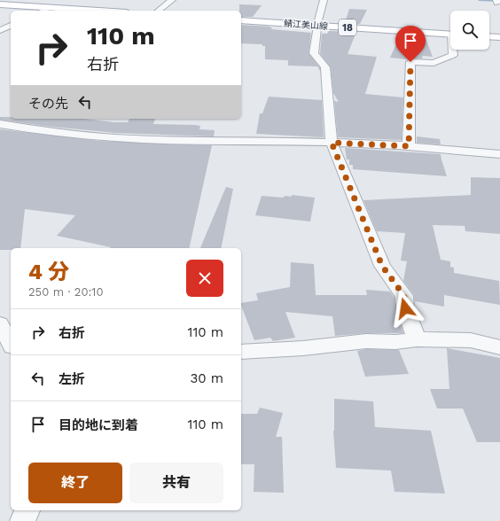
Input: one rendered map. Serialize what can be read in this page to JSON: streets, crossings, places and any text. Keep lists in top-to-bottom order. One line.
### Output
{"streets":{"main road":["鯖江美山線","18"]},"page":{"turn":["110 m","右折"],"then":"その先","heading":["4 分","250 m · 20:10"],"list":[{"name":"右折","value":"110 m"},{"name":"左折","value":"30 m"},{"name":"目的地に到着","value":"110 m"}],"buttons":["終了","共有"]}}
